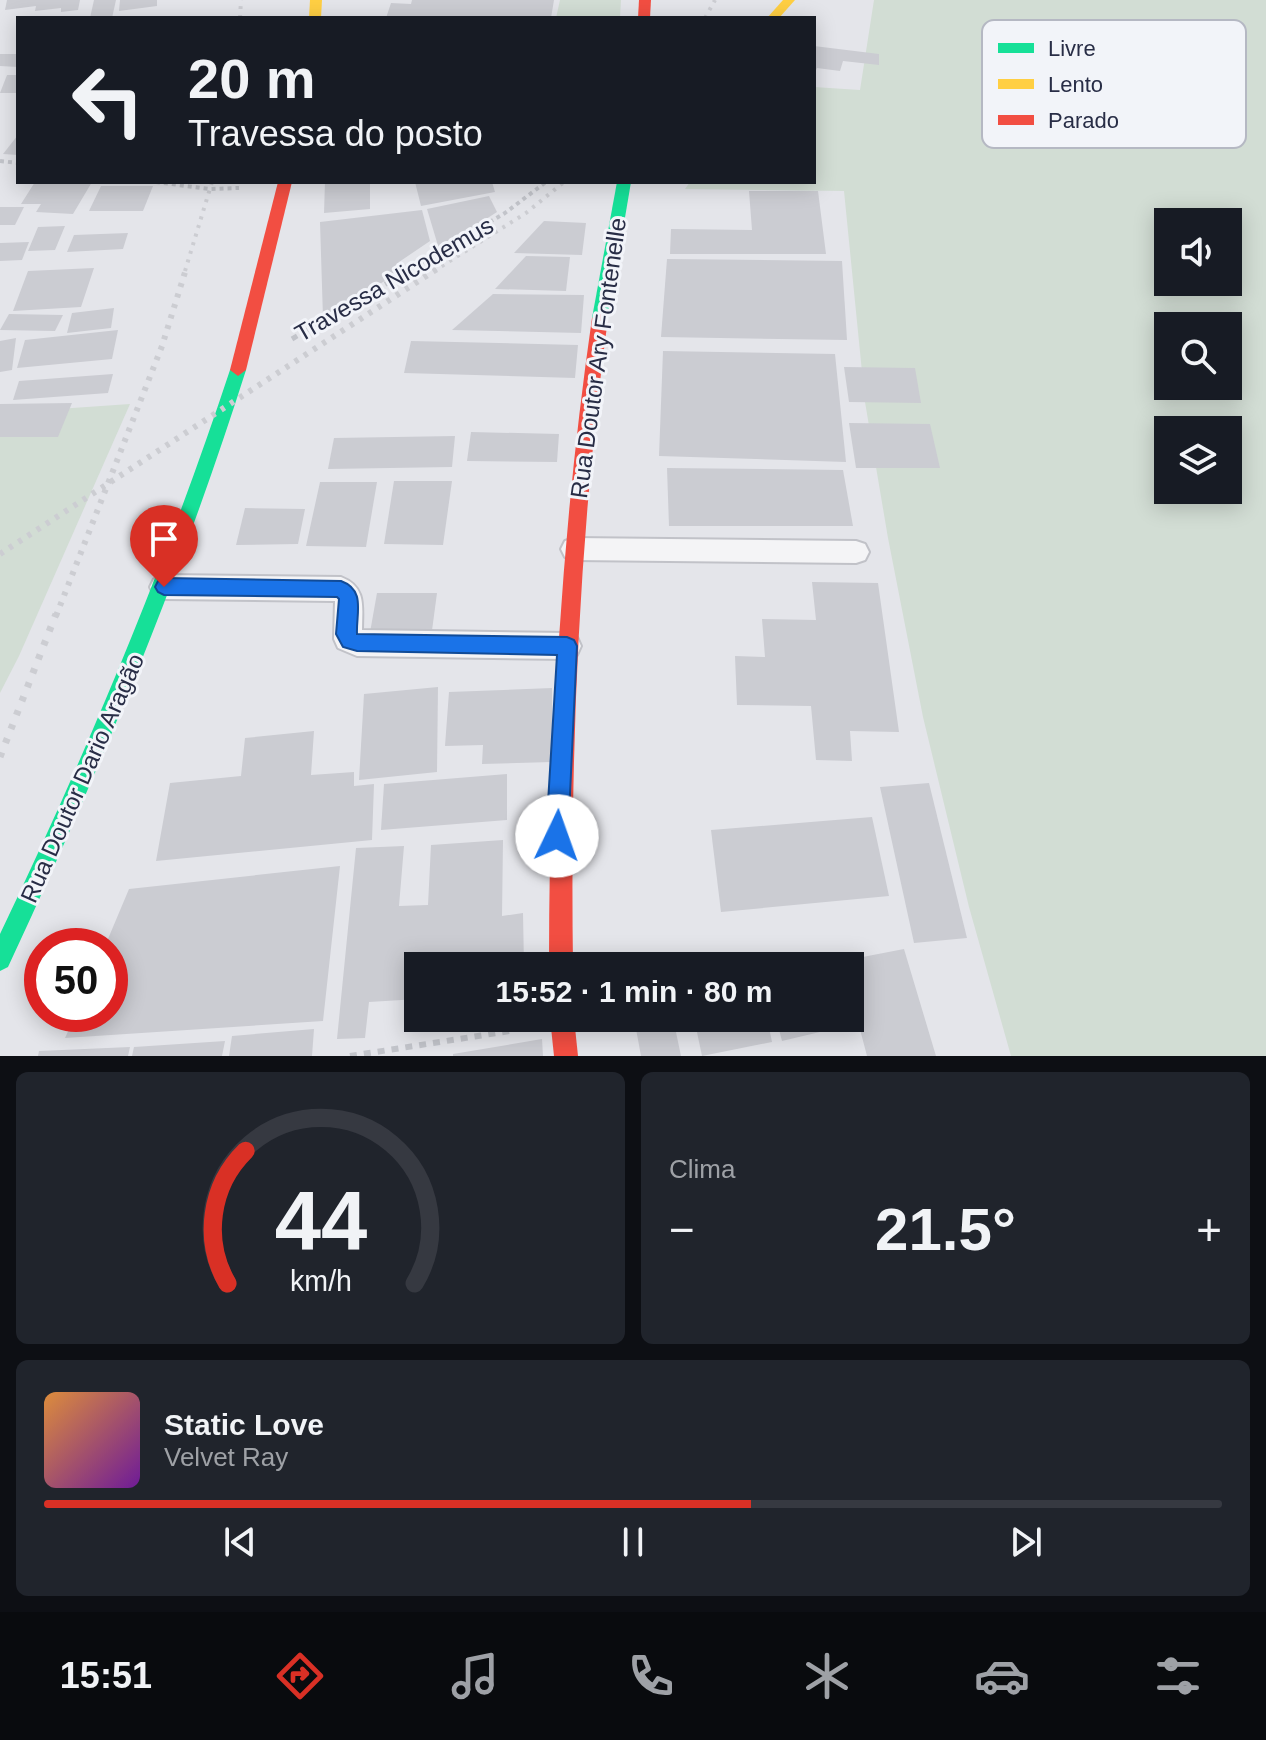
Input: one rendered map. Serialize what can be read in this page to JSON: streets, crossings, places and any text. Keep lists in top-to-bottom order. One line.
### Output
{"streets":{"main road":["Rua Doutor Ary Fontenelle","Rua Doutor Dario Aragão"],"path":["Travessa Nicodemus"]},"crossings":[["Travessa Nicodemus","Rua Doutor Dario Aragão"]],"legend":["Livre","Lento","Parado"],"page":{"turn":["20 m","Travessa do posto"],"limit":"50","trip":"15:52 · 1 min · 80 m","tile":"Clima","heat":["−","21.5°","+"],"song":["Static Love","Velvet Ray"],"tabs":"15:51","gauge":["44","km/h"]}}
